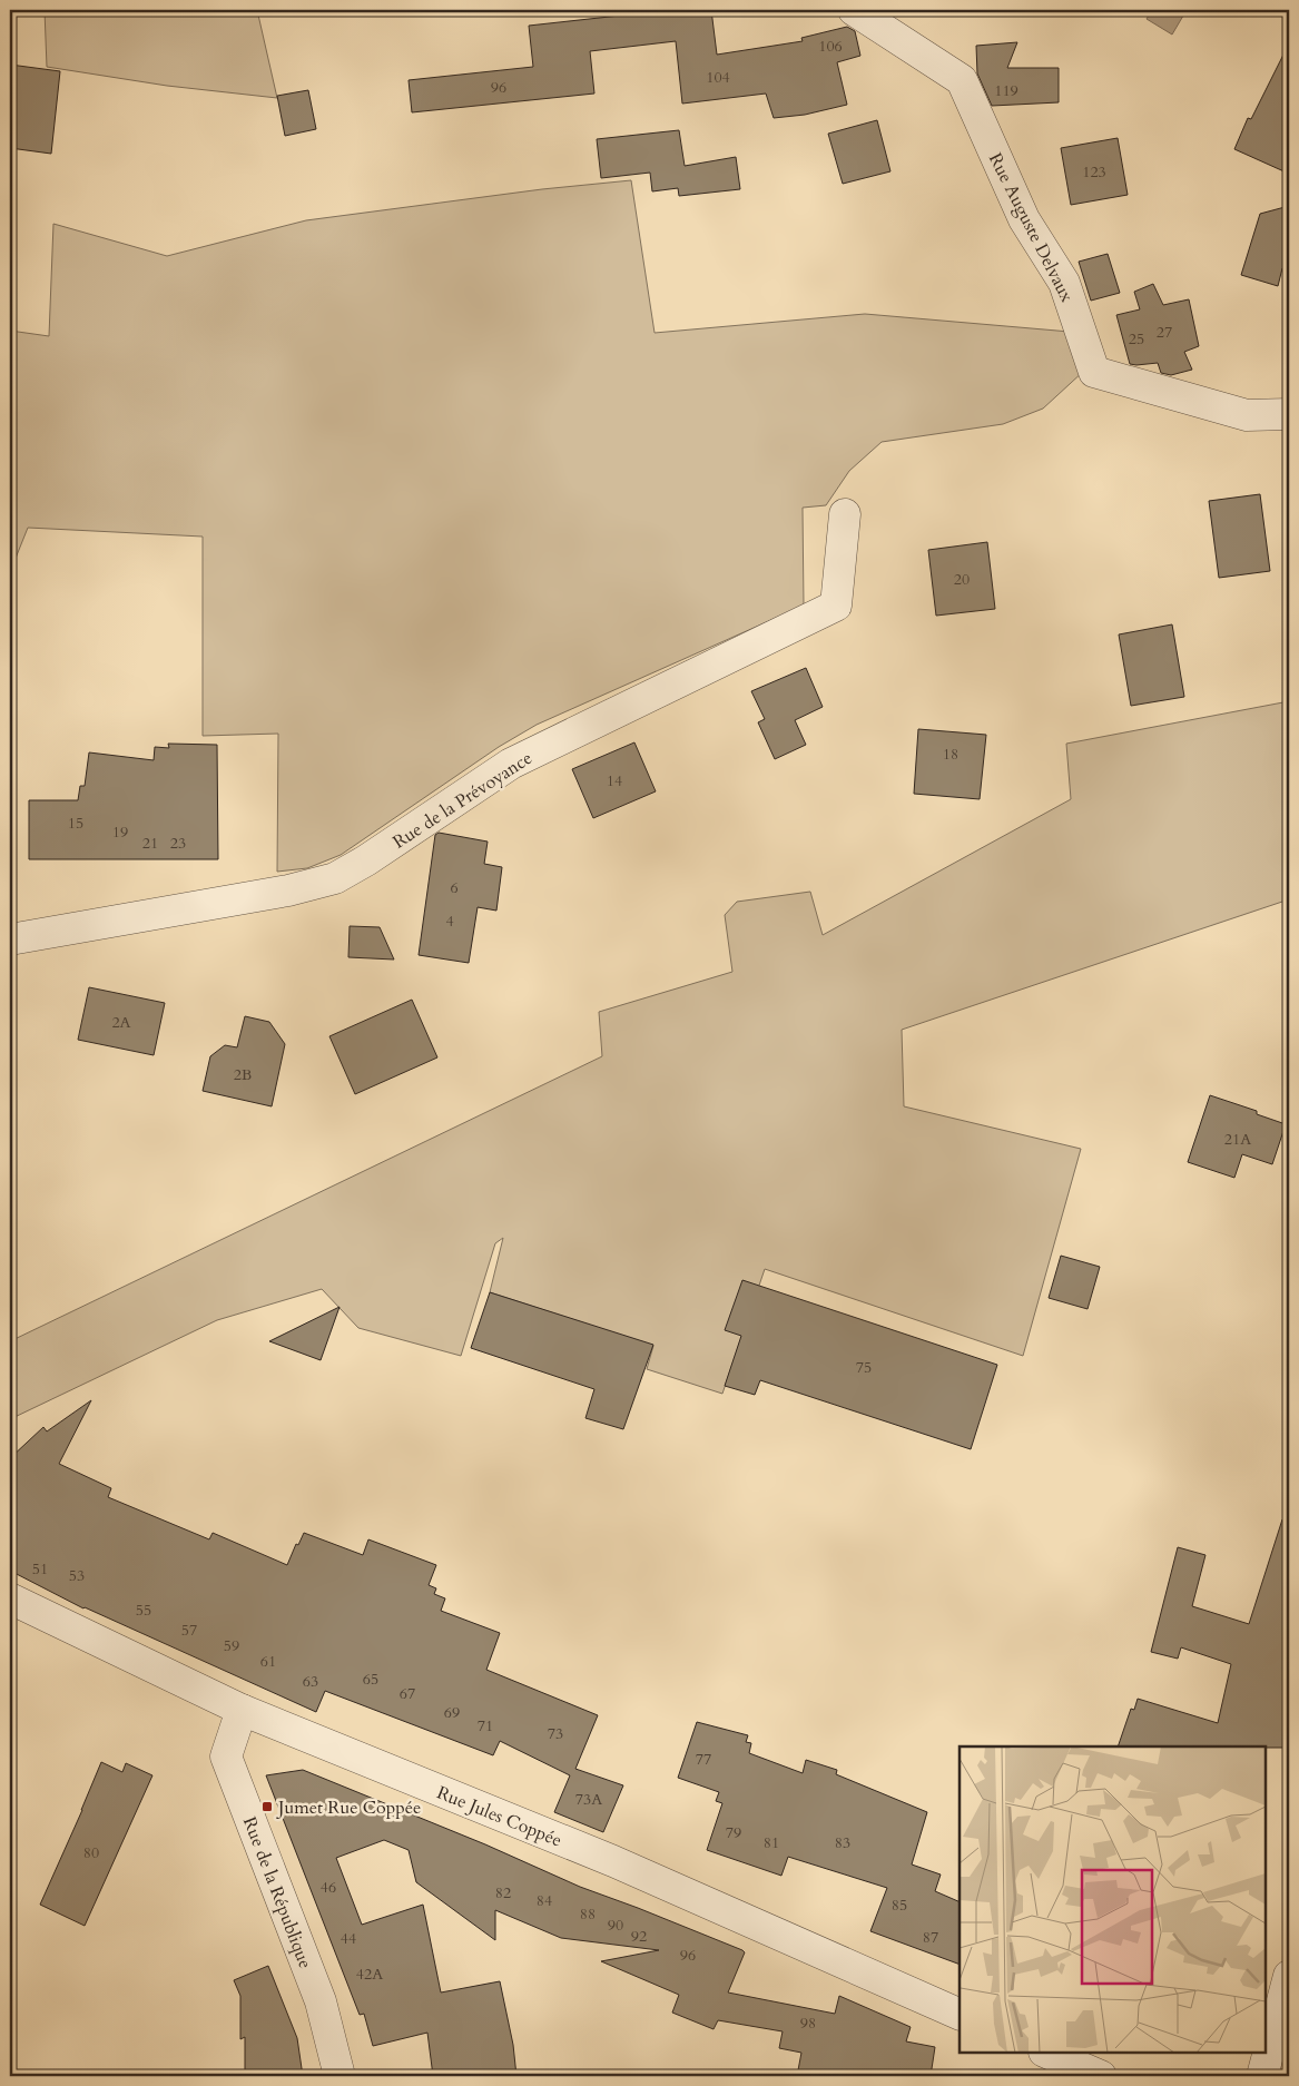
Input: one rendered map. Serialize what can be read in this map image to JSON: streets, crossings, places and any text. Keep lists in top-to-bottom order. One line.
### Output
{"streets":{"street":["Rue Auguste Delvaux","Rue de la Prévoyance","Rue Jules Coppée","Rue de la République"]},"crossings":[["Rue Jules Coppée","Rue de la République"]],"places":{"transit":["Jumet Rue Coppée"]},"house_numbers":["106","104","96","119","123","27","25","20","18","14","15","19","21","23","6","4","2A","2B","21A","75","51","53","55","57","59","61","65","63","67","69","71","73","77","73A","79","81","83","80","46","82","84","85","88","90","92","87","44","96","42A","98"]}
